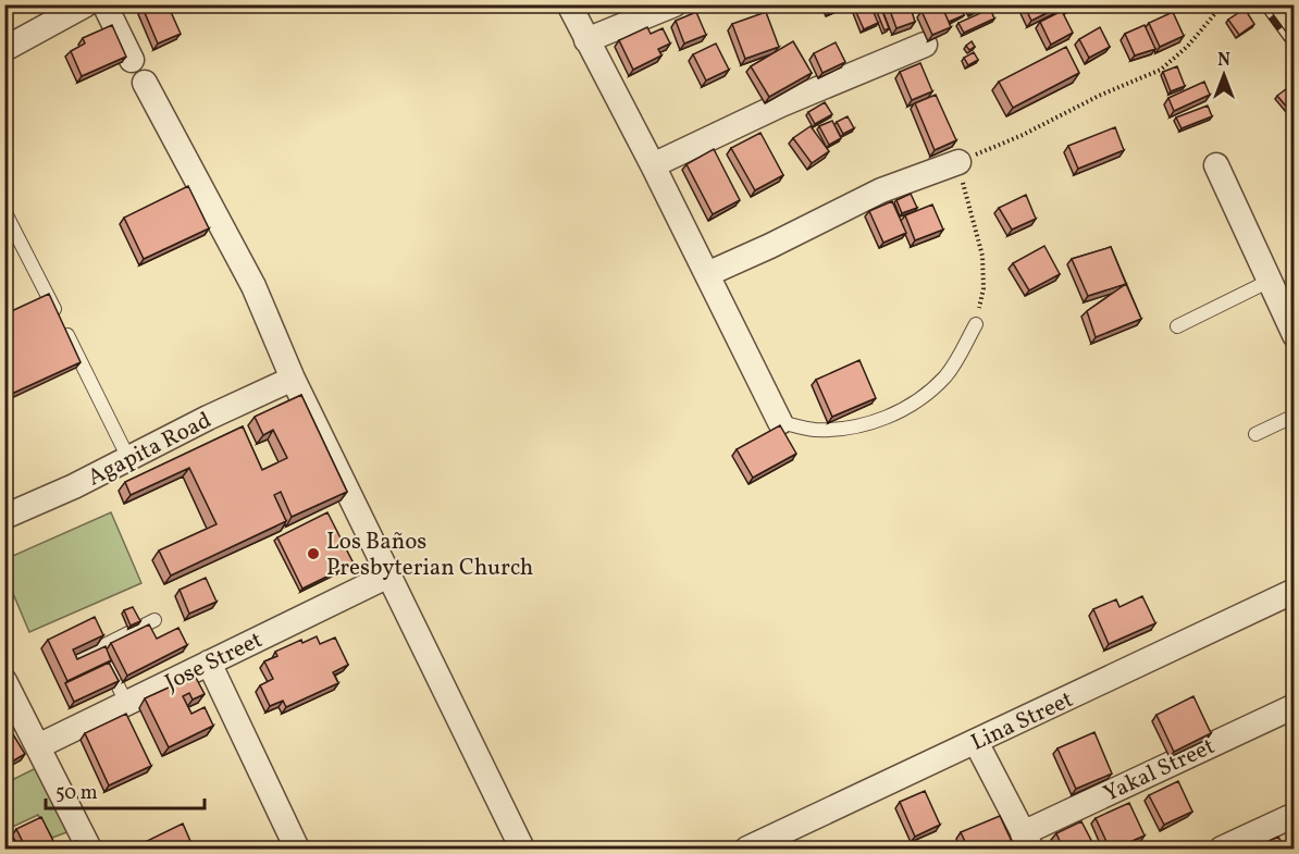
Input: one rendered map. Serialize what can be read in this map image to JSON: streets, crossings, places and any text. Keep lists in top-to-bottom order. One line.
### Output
{"streets":{"street":["Agapita Road","Jose Street","Lina Street","Yakal Street"]},"places":["Los Baños Presbyterian Church"],"scale_bar":"50 m","north":"top"}
